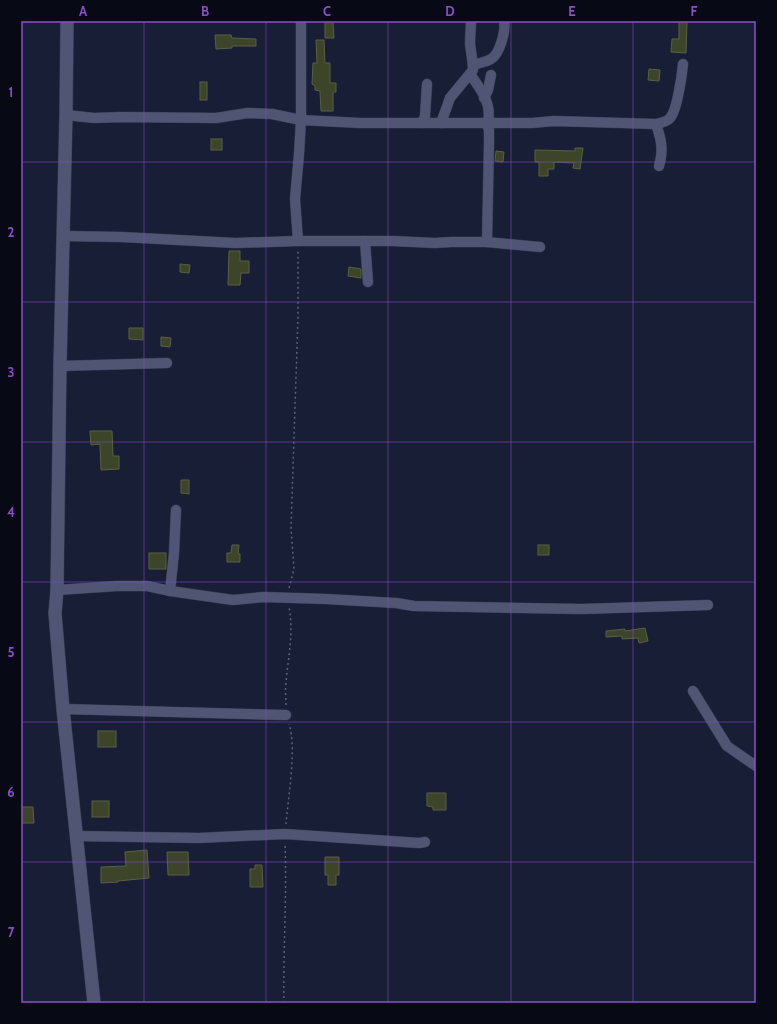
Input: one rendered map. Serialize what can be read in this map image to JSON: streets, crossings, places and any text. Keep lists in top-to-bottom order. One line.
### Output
{"grid":{"columns":["A","B","C","D","E","F"],"rows":["1","2","3","4","5","6","7"]}}
